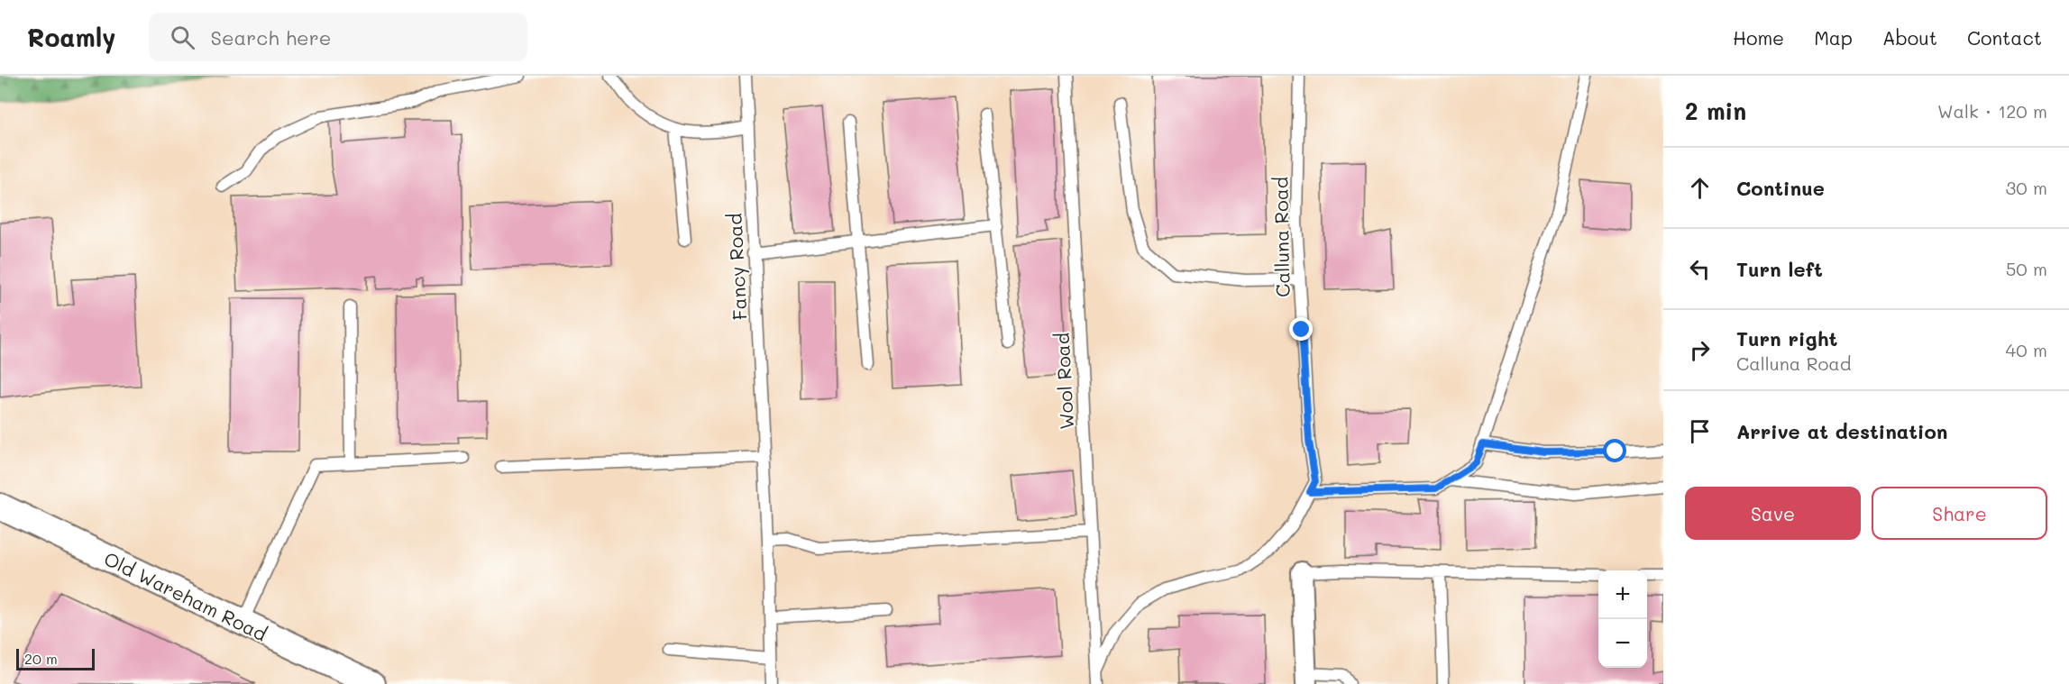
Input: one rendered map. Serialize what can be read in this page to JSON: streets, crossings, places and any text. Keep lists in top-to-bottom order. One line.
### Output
{"streets":{"street":["Old Wareham Road"],"lane":["Calluna Road","Fancy Road","Wool Road"]},"crossings":[["Calluna Road","Wool Road"]],"scale_bar":"20 m","page":{"header":"Roamly","search":"Search here","nav":["Home","Map","About","Contact"],"heading":["2 min","Walk · 120 m"],"list":[["Continue","30 m"],["Turn left","50 m"],["Turn right","Calluna Road","40 m"],"Arrive at destination"],"buttons":["Save","Share"],"map_buttons":["+","−"],"scale":"20 m"}}
